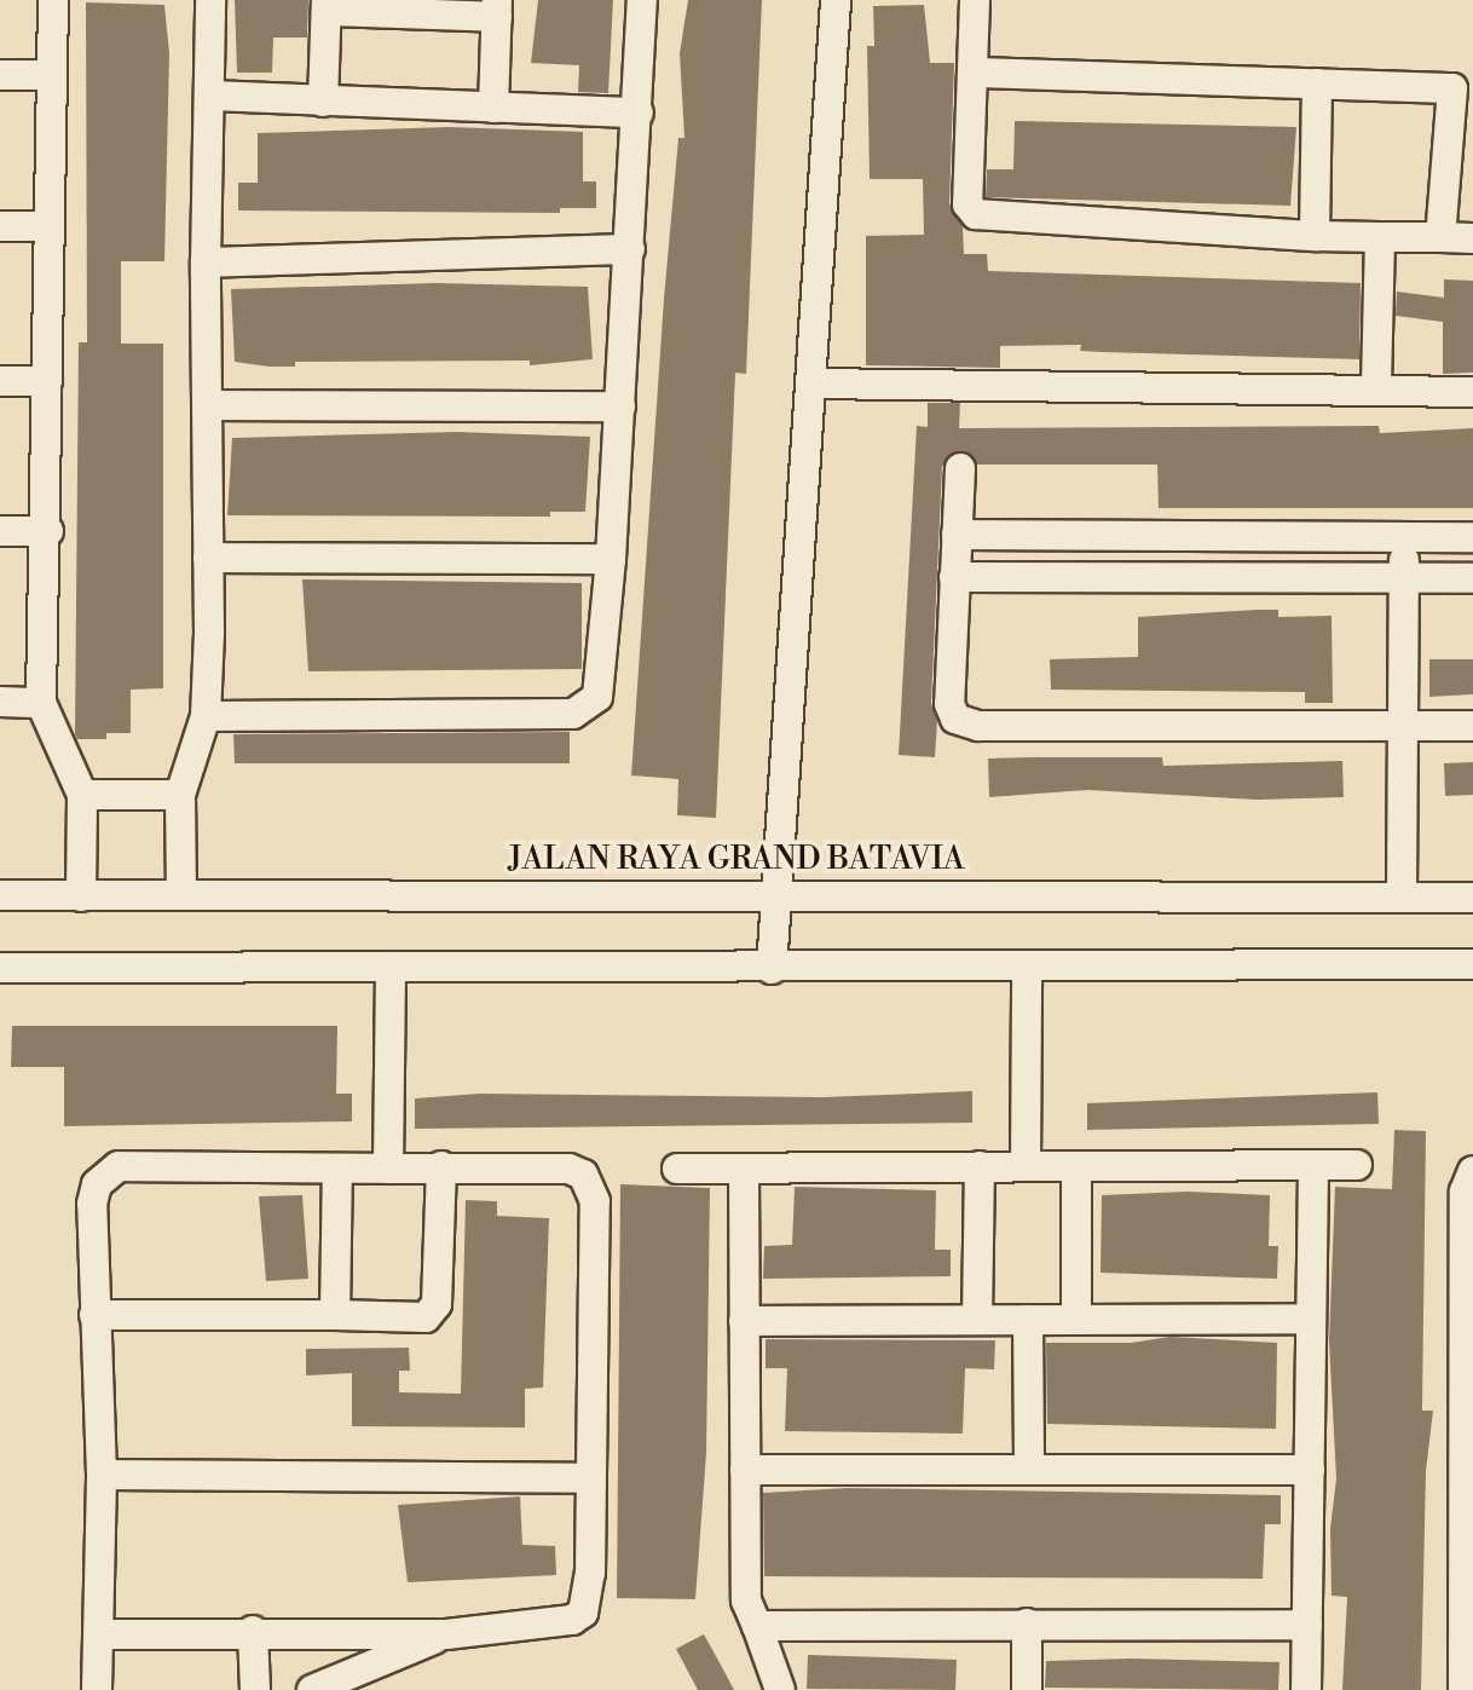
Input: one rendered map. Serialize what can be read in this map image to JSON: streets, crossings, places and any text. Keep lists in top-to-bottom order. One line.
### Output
{"streets":{"street":["JALAN RAYA GRAND BATAVIA"]}}
